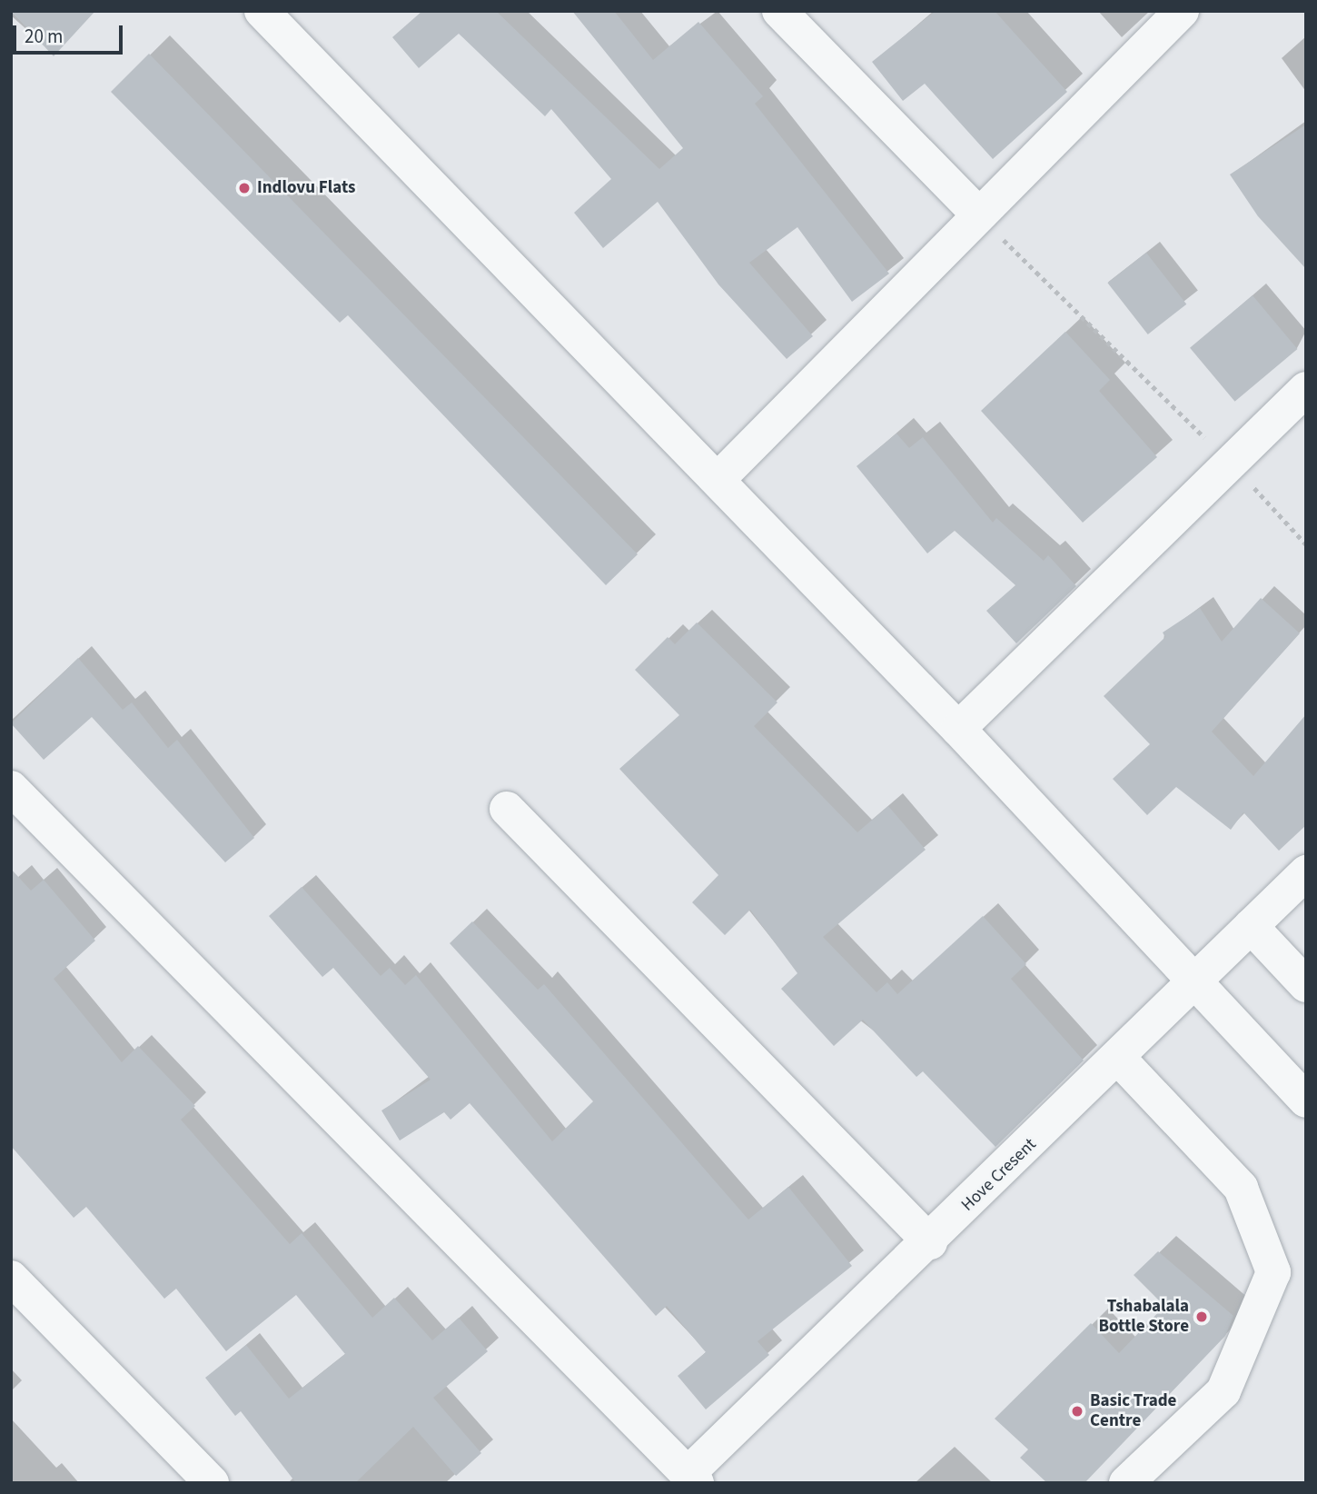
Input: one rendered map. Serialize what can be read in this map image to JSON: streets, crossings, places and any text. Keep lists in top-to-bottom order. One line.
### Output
{"streets":{"street":["Hove Cresent"]},"places":["Indlovu Flats","Tshabalala Bottle Store","Basic Trade Centre"],"scale_bar":"20 m"}
